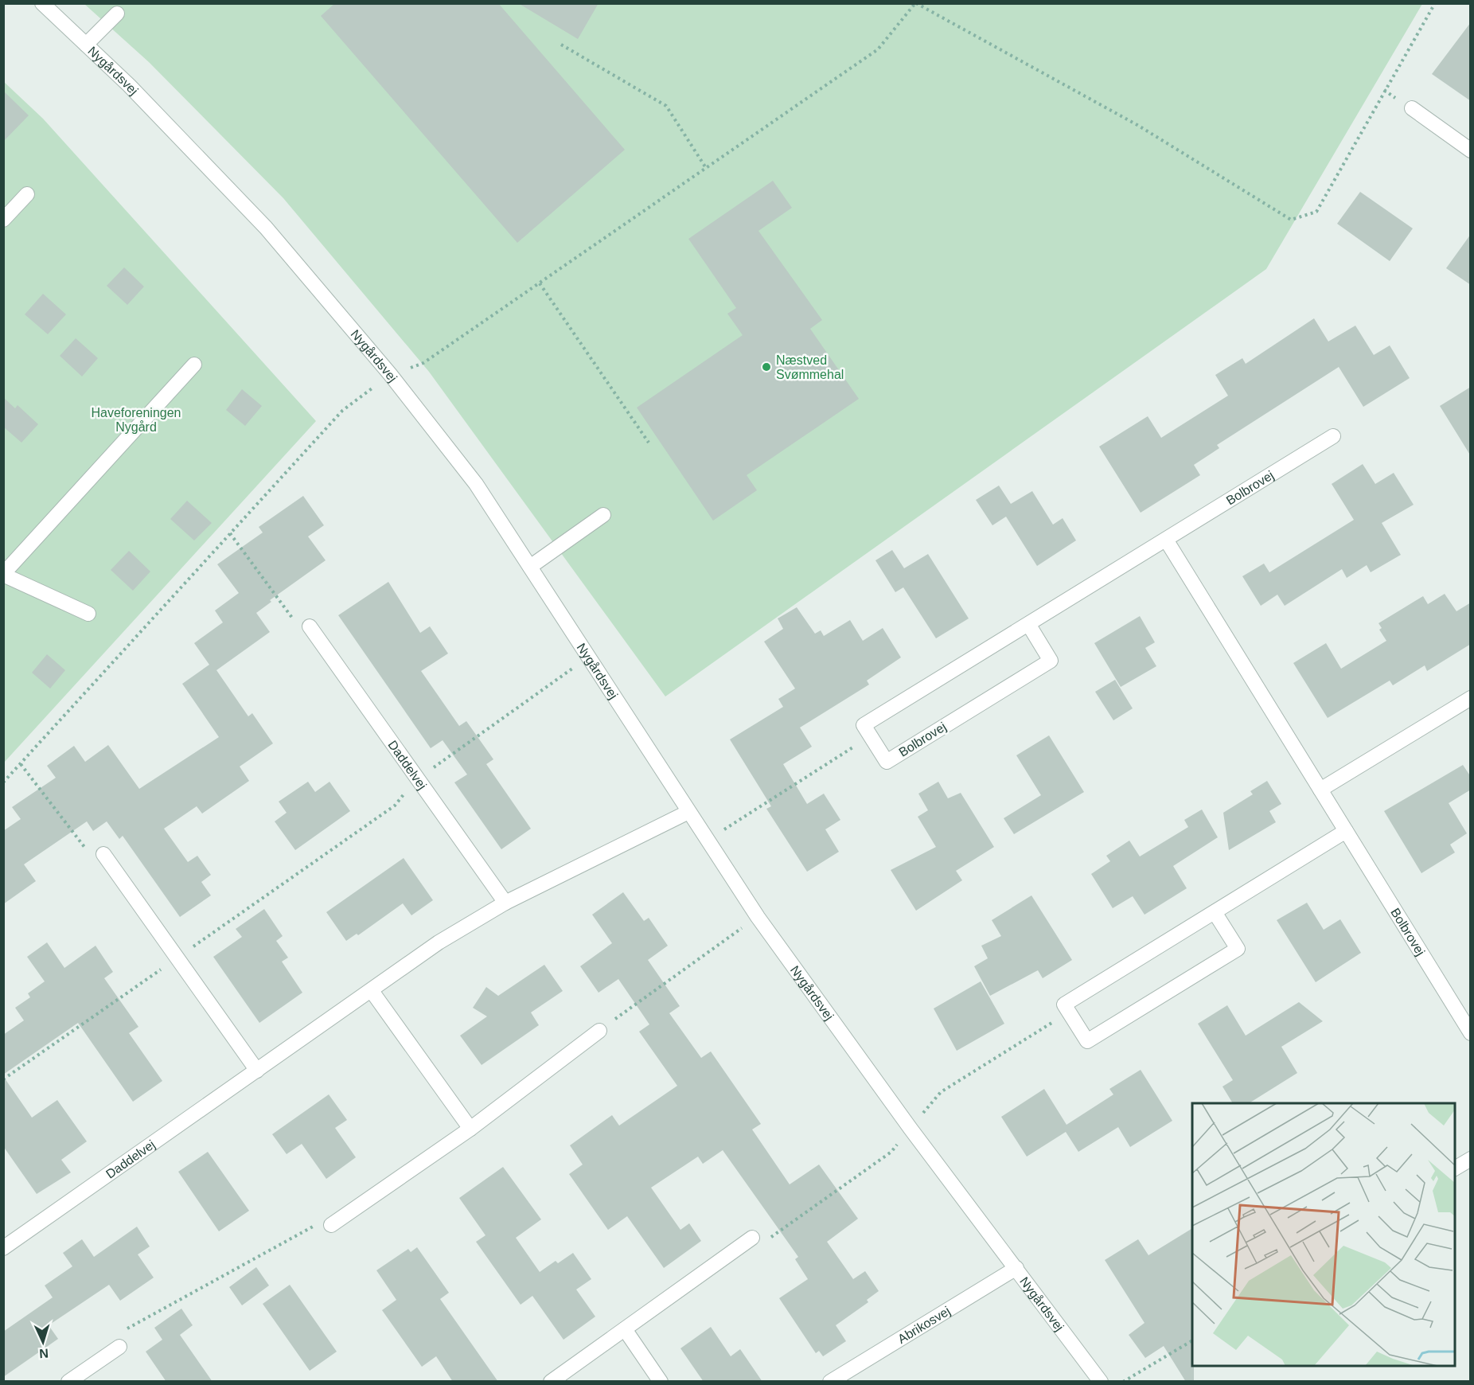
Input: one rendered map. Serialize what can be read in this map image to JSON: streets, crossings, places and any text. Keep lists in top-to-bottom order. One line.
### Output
{"streets":{"street":["Nygårdsvej","Bolbrovej","Daddelvej","Abrikosvej"]},"crossings":[["Nygårdsvej","Daddelvej"],["Nygårdsvej","Abrikosvej"]],"parks":["Haveforeningen Nygård"],"places":["Næstved Svømmehal"],"north":"bottom"}
